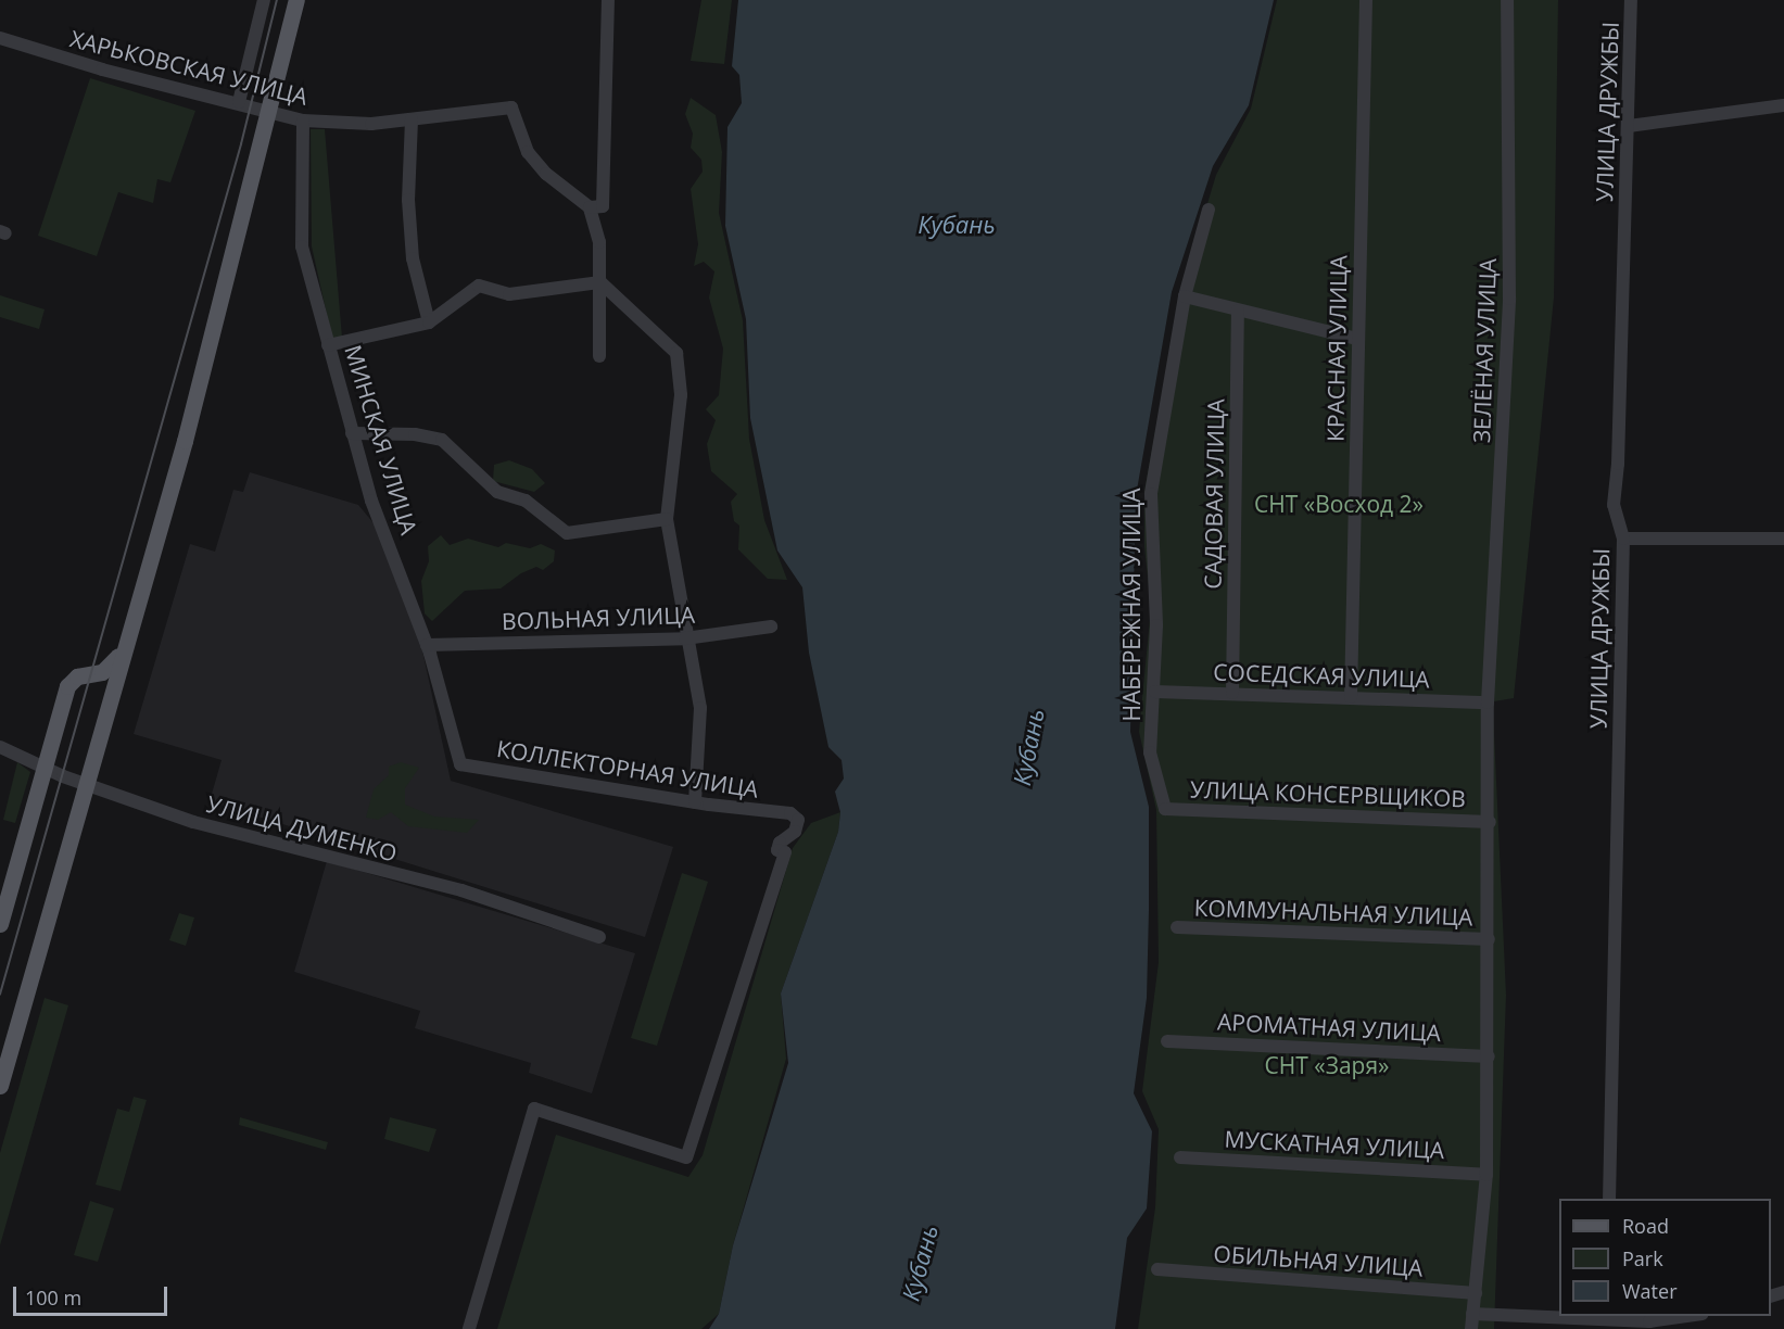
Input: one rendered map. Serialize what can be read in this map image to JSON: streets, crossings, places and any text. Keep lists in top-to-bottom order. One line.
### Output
{"streets":{"street":["ХАРЬКОВСКАЯ УЛИЦА","УЛИЦА ДРУЖБЫ","КРАСНАЯ УЛИЦА","ЗЕЛЁНАЯ УЛИЦА","МИНСКАЯ УЛИЦА","САДОВАЯ УЛИЦА","НАБЕРЕЖНАЯ УЛИЦА","ВОЛЬНАЯ УЛИЦА","СОСЕДСКАЯ УЛИЦА","КОЛЛЕКТОРНАЯ УЛИЦА","УЛИЦА КОНСЕРВЩИКОВ","УЛИЦА ДУМЕНКО","КОММУНАЛЬНАЯ УЛИЦА","АРОМАТНАЯ УЛИЦА","МУСКАТНАЯ УЛИЦА","ОБИЛЬНАЯ УЛИЦА"]},"crossings":[["ХАРЬКОВСКАЯ УЛИЦА","МИНСКАЯ УЛИЦА"],["КРАСНАЯ УЛИЦА","СОСЕДСКАЯ УЛИЦА"],["ЗЕЛЁНАЯ УЛИЦА","СОСЕДСКАЯ УЛИЦА"],["ЗЕЛЁНАЯ УЛИЦА","УЛИЦА КОНСЕРВЩИКОВ"],["ЗЕЛЁНАЯ УЛИЦА","КОММУНАЛЬНАЯ УЛИЦА"],["ЗЕЛЁНАЯ УЛИЦА","АРОМАТНАЯ УЛИЦА"],["ЗЕЛЁНАЯ УЛИЦА","МУСКАТНАЯ УЛИЦА"],["ЗЕЛЁНАЯ УЛИЦА","ОБИЛЬНАЯ УЛИЦА"],["МИНСКАЯ УЛИЦА","ВОЛЬНАЯ УЛИЦА"],["МИНСКАЯ УЛИЦА","КОЛЛЕКТОРНАЯ УЛИЦА"],["САДОВАЯ УЛИЦА","СОСЕДСКАЯ УЛИЦА"],["НАБЕРЕЖНАЯ УЛИЦА","СОСЕДСКАЯ УЛИЦА"],["НАБЕРЕЖНАЯ УЛИЦА","УЛИЦА КОНСЕРВЩИКОВ"]],"water":["Кубань"],"parks":["СНТ «Восход 2»","СНТ «Заря»"],"legend":["Road","Park","Water"],"scale_bar":"100 m"}
